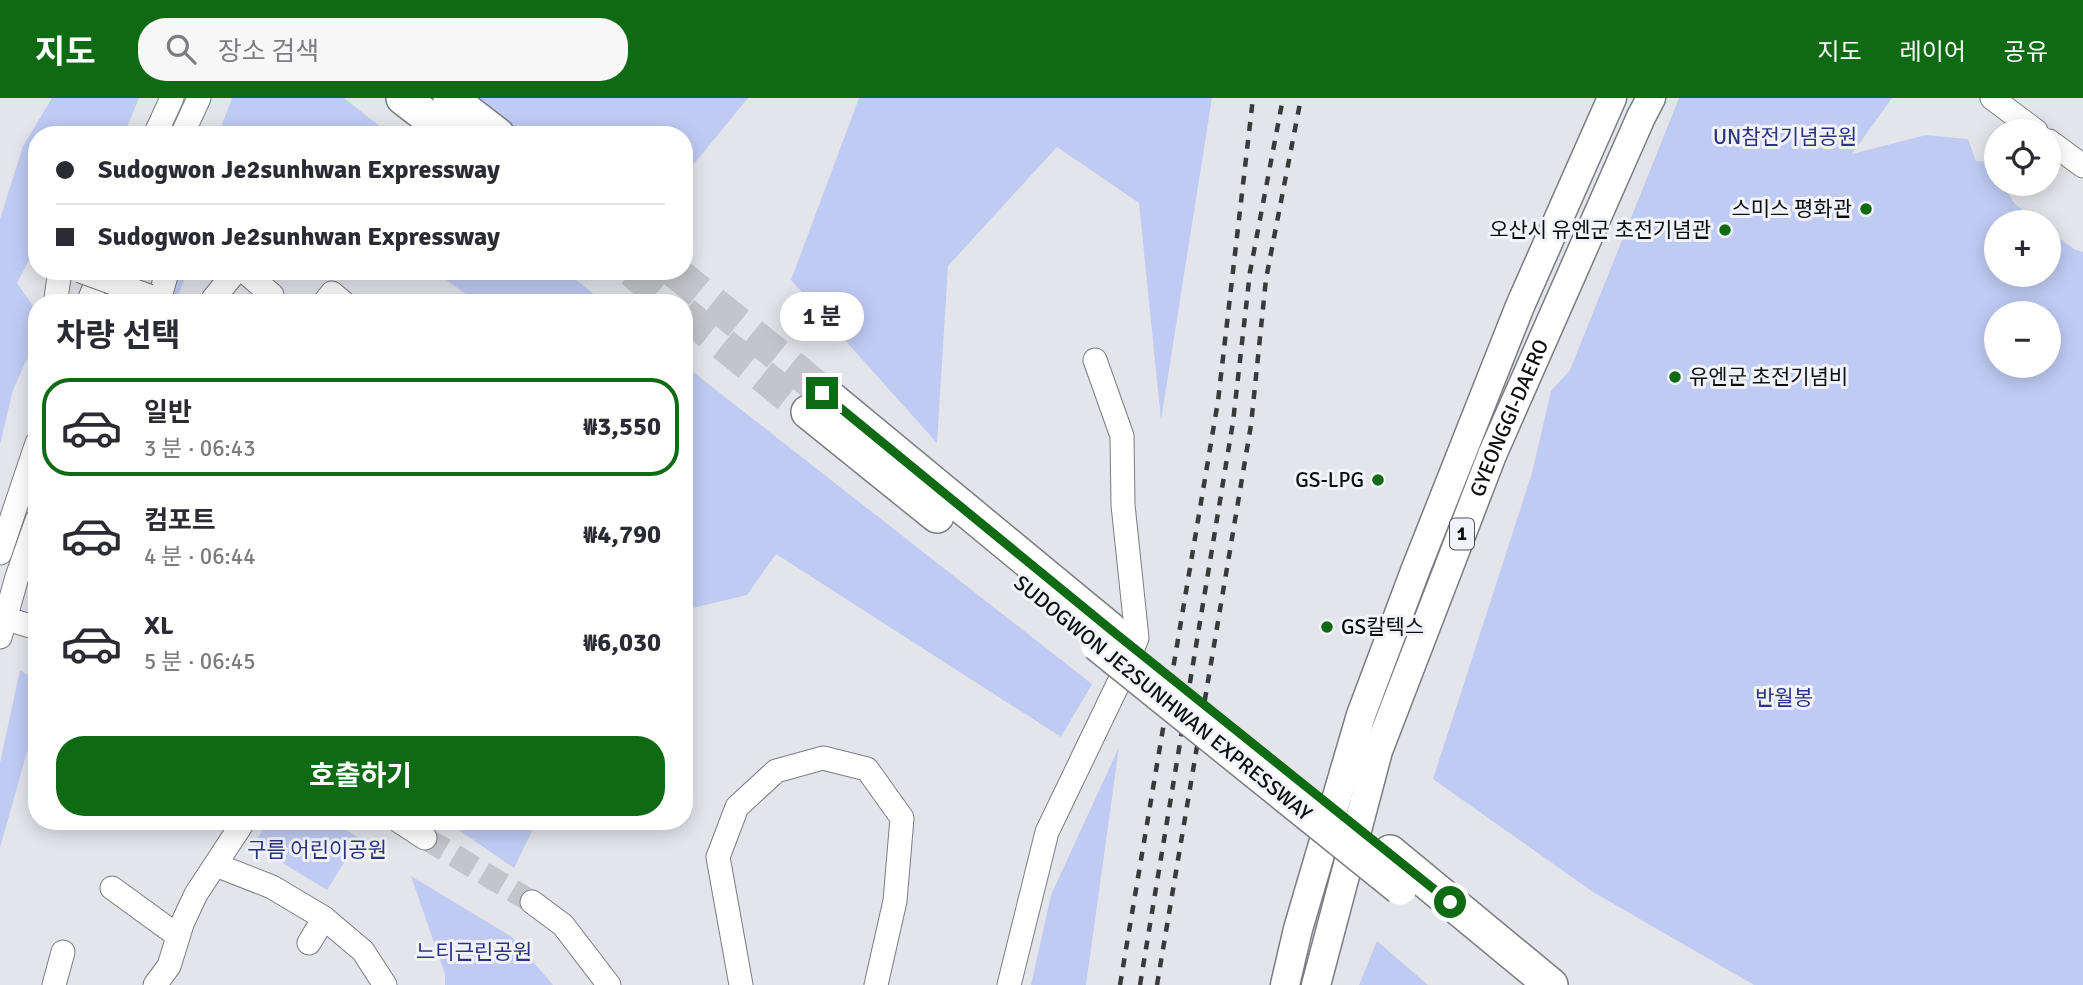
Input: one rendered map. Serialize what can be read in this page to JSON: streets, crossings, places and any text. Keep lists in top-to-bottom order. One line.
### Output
{"streets":{"highway":["SUDOGWON JE2SUNHWAN EXPRESSWAY"],"main road":["GYEONGGI-DAERO","1"]},"parks":["UN참전기념공원","반월봉","구름 어린이공원","느티근린공원"],"places":["스미스 평화관","오산시 유엔군 초전기념관","유엔군 초전기념비","GS-LPG","GS칼텍스"],"page":{"header":"지도","search":"장소 검색","nav":["지도","레이어","공유"],"map_buttons":["+","−"],"banner":["Sudogwon Je2sunhwan Expressway","Sudogwon Je2sunhwan Expressway"],"bubble":"1 분","heading":"차량 선택","list":[{"name":"일반","note":"3 분 · 06:43","value":"₩3,550"},{"name":"컴포트","note":"4 분 · 06:44","value":"₩4,790"},{"name":"XL","note":"5 분 · 06:45","value":"₩6,030"}],"buttons":"호출하기"}}
